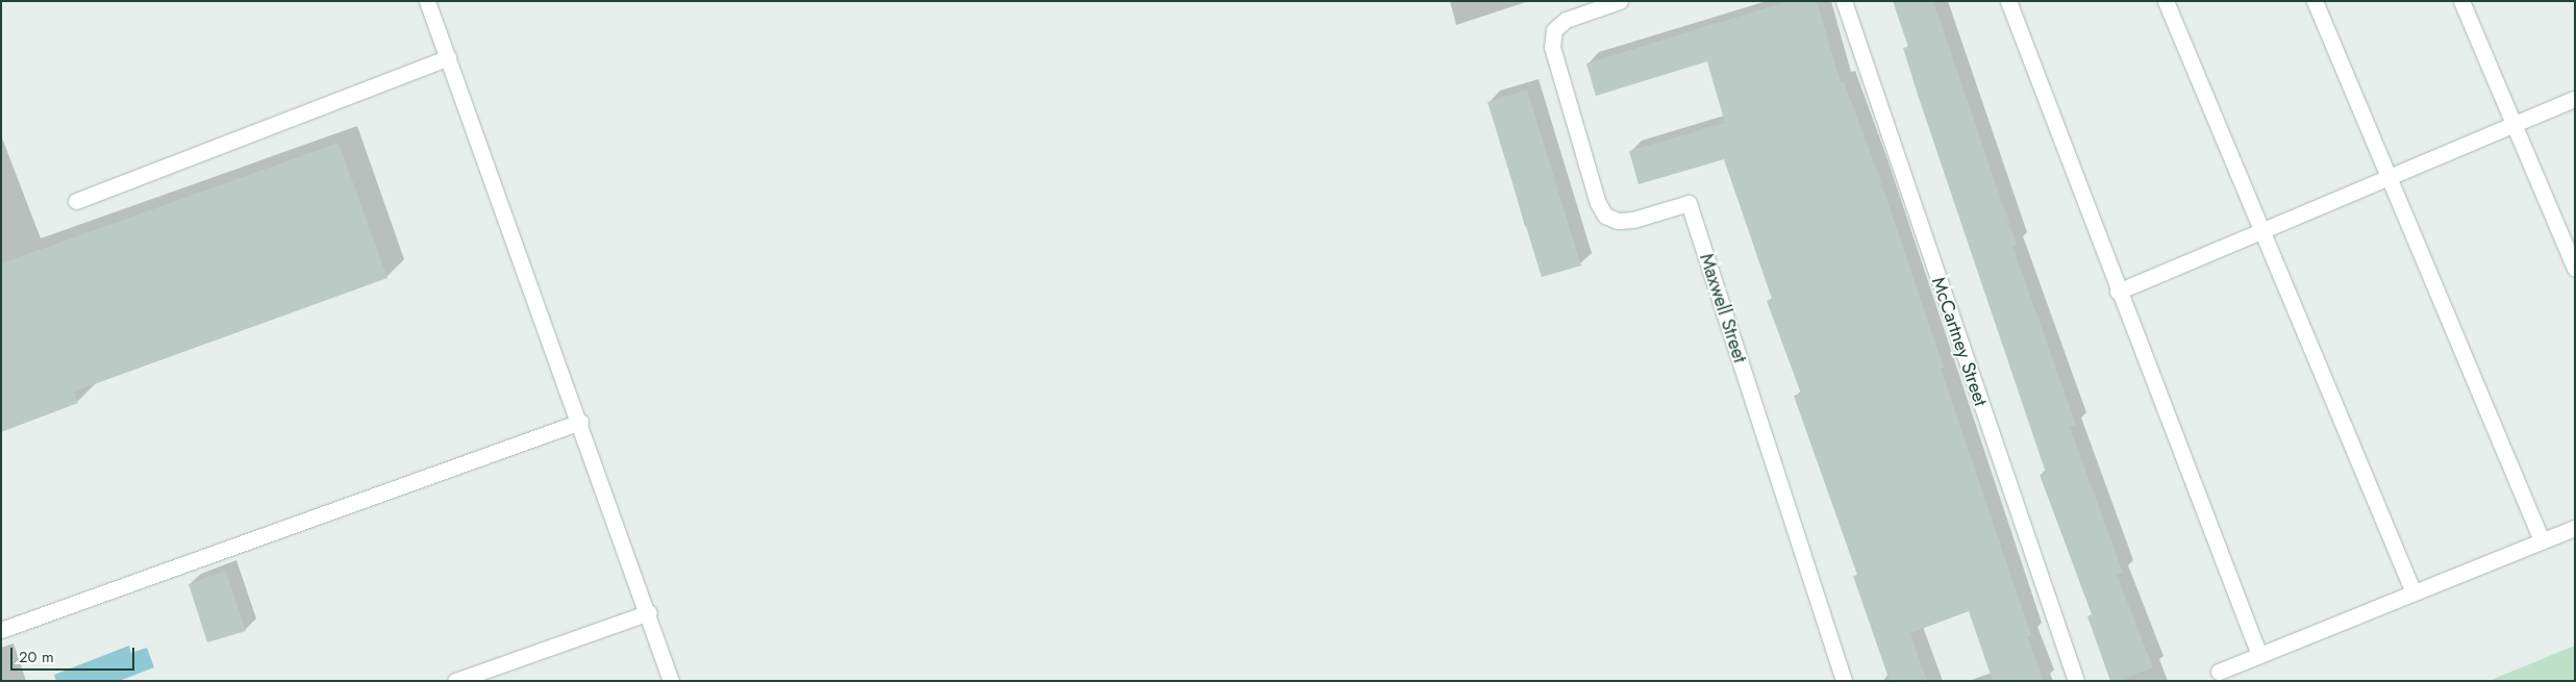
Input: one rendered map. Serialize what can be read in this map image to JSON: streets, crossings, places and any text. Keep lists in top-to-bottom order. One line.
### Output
{"streets":{"street":["Maxwell Street","McCartney Street"]},"scale_bar":"20 m"}
